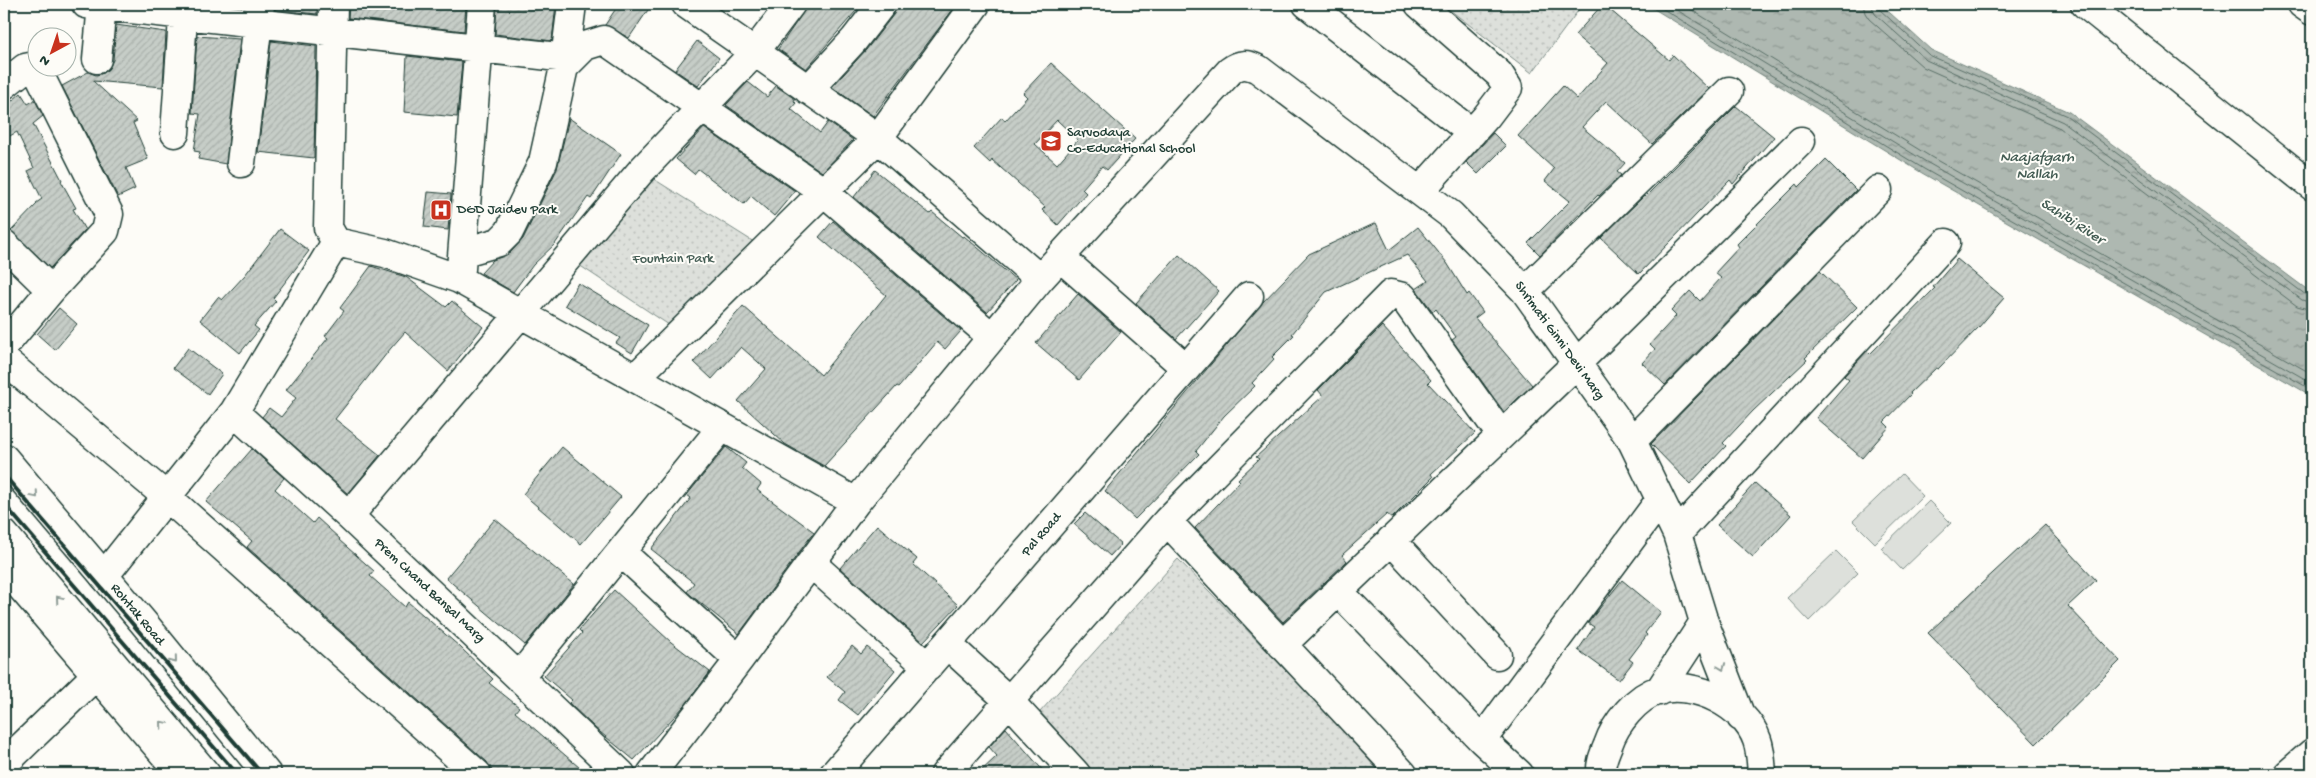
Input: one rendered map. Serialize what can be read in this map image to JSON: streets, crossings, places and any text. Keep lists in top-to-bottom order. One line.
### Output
{"streets":{"street":["Shrimati Ginni Devi Marg","Pal Road","Prem Chand Bansal Marg","Rohtak Road"]},"water":["Naajafgarh Nallah","Sahibi River"],"parks":["Fountain Park"],"places":{"school or university":["Sarvodaya Co-Educational School"],"hospital":["DGD Jaidev Park"]},"north":"bottom left"}
